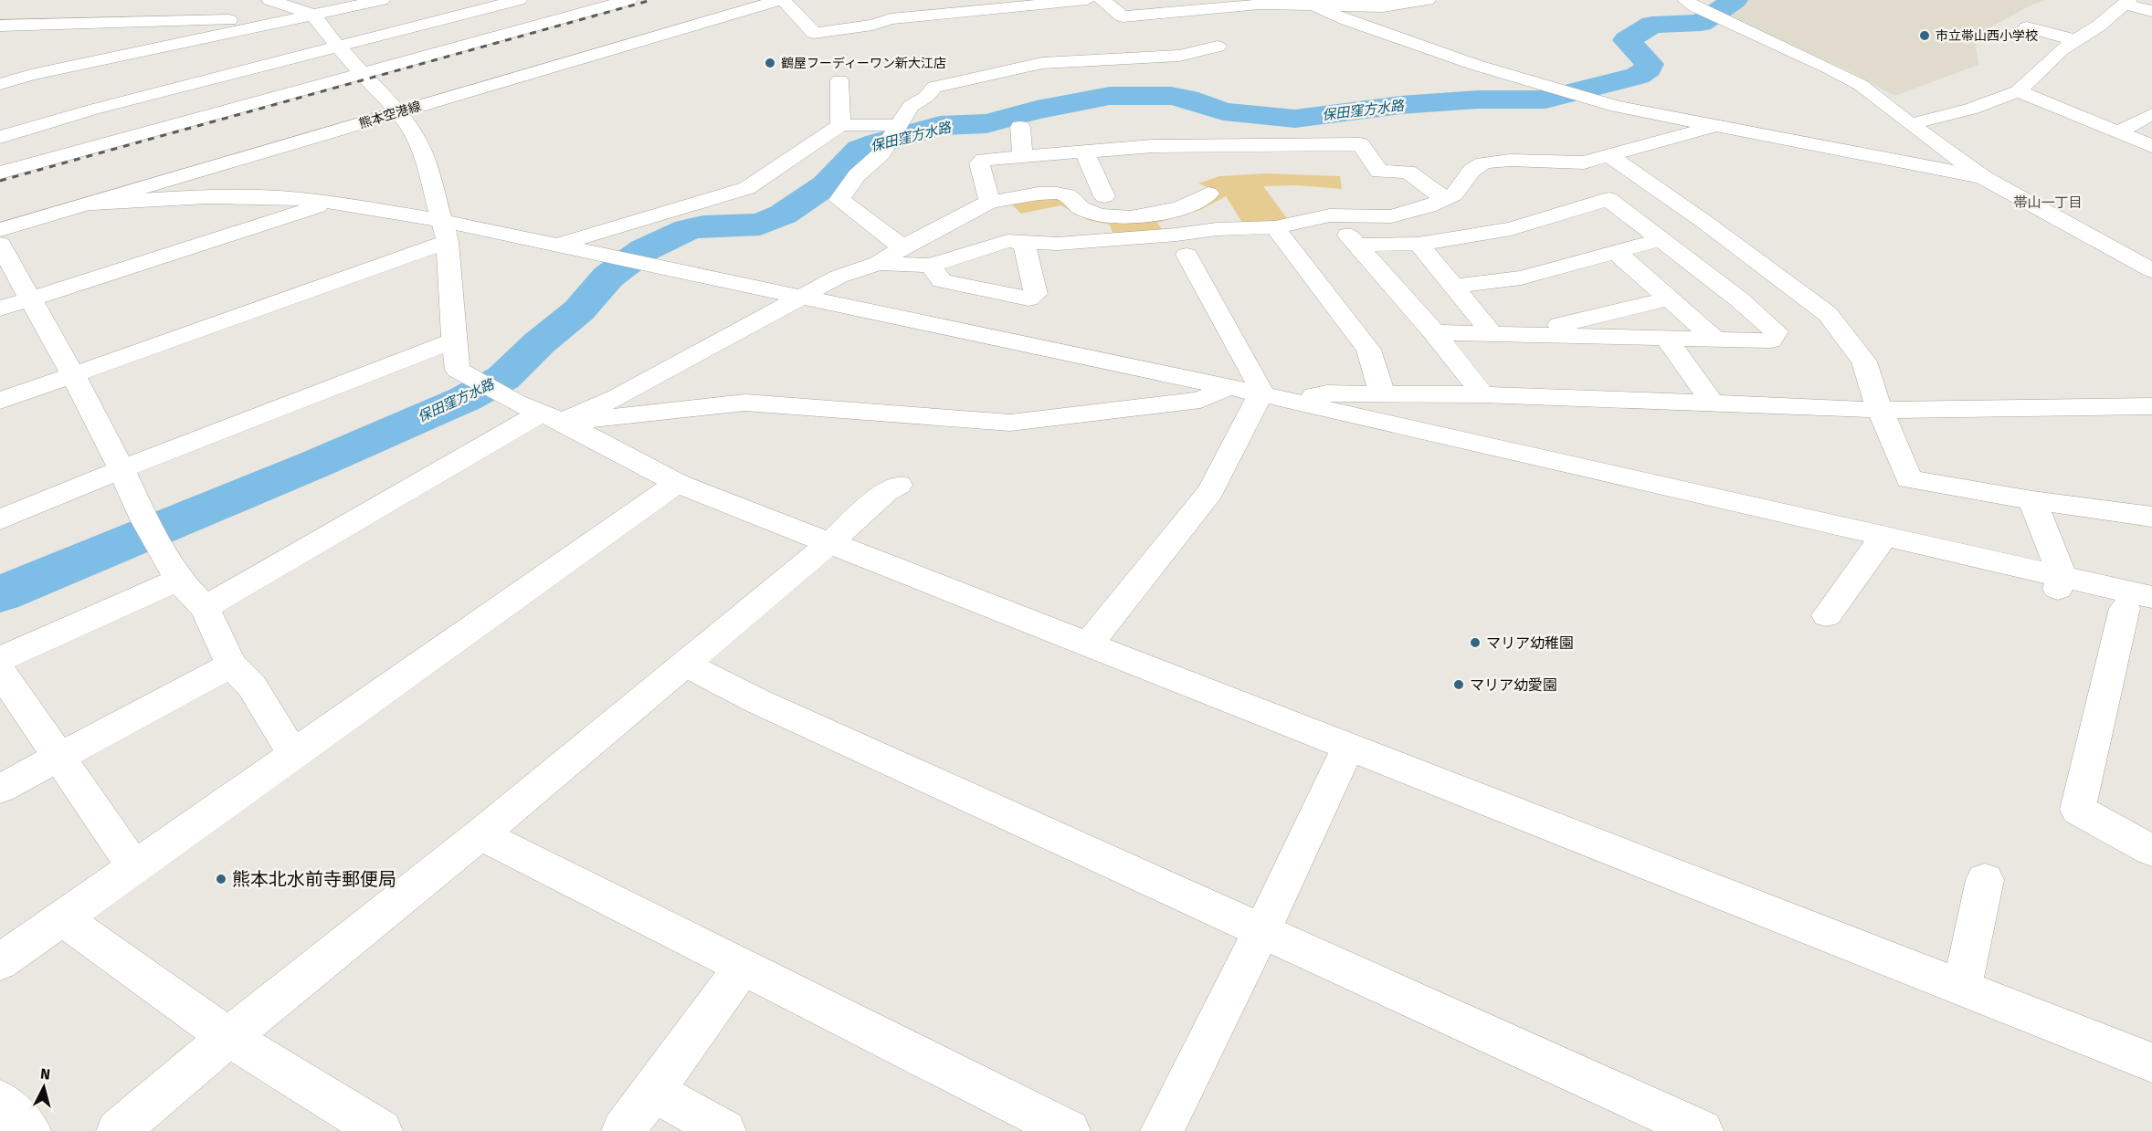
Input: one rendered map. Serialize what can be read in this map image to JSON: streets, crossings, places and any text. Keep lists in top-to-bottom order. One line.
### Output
{"streets":{"street":["熊本空港線"]},"districts":["帯山一丁目"],"water":["保田窪方水路"],"places":["市立帯山西小学校","鶴屋フーディーワン新大江店","マリア幼稚園","マリア幼愛園","熊本北水前寺郵便局"],"north":"top"}
